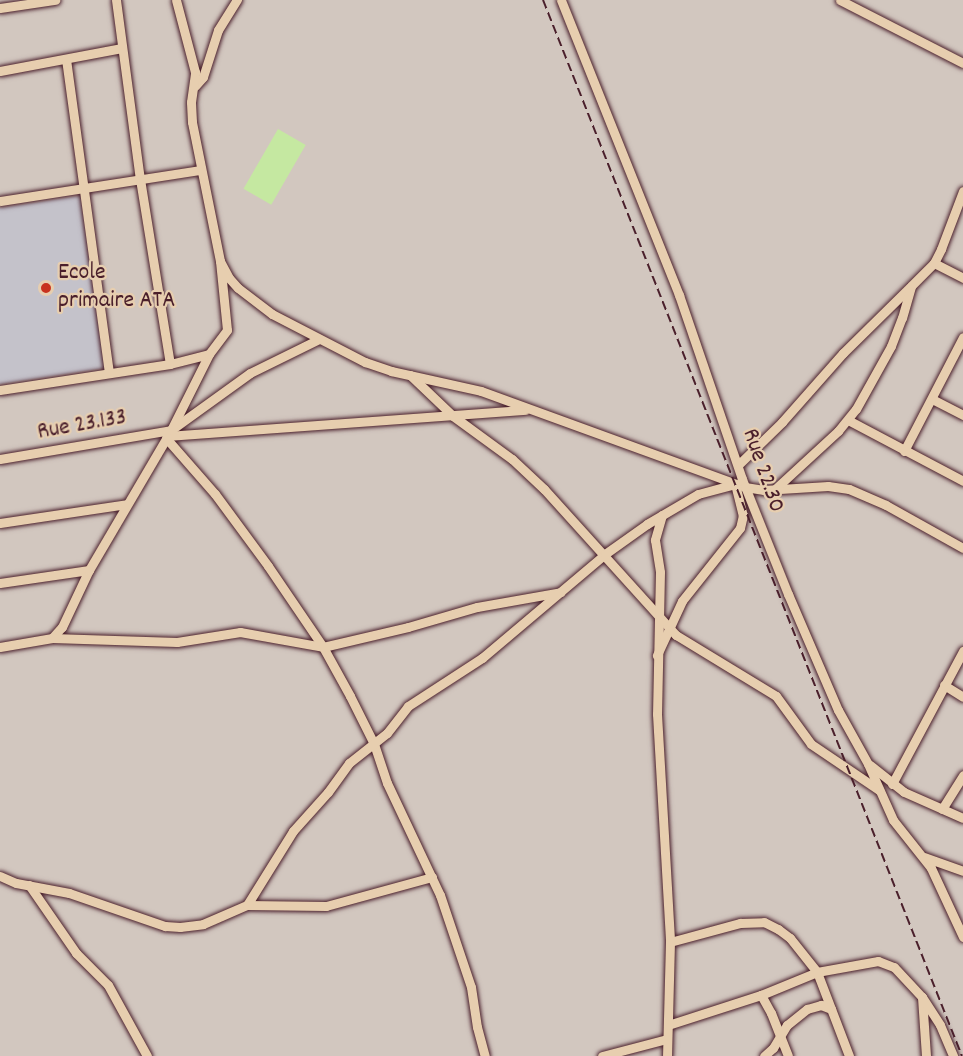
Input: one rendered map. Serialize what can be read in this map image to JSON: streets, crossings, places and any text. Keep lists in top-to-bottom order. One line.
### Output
{"streets":{"street":["Rue 23.133","Rue 22.30"]},"places":["Ecole primaire ATA"]}
